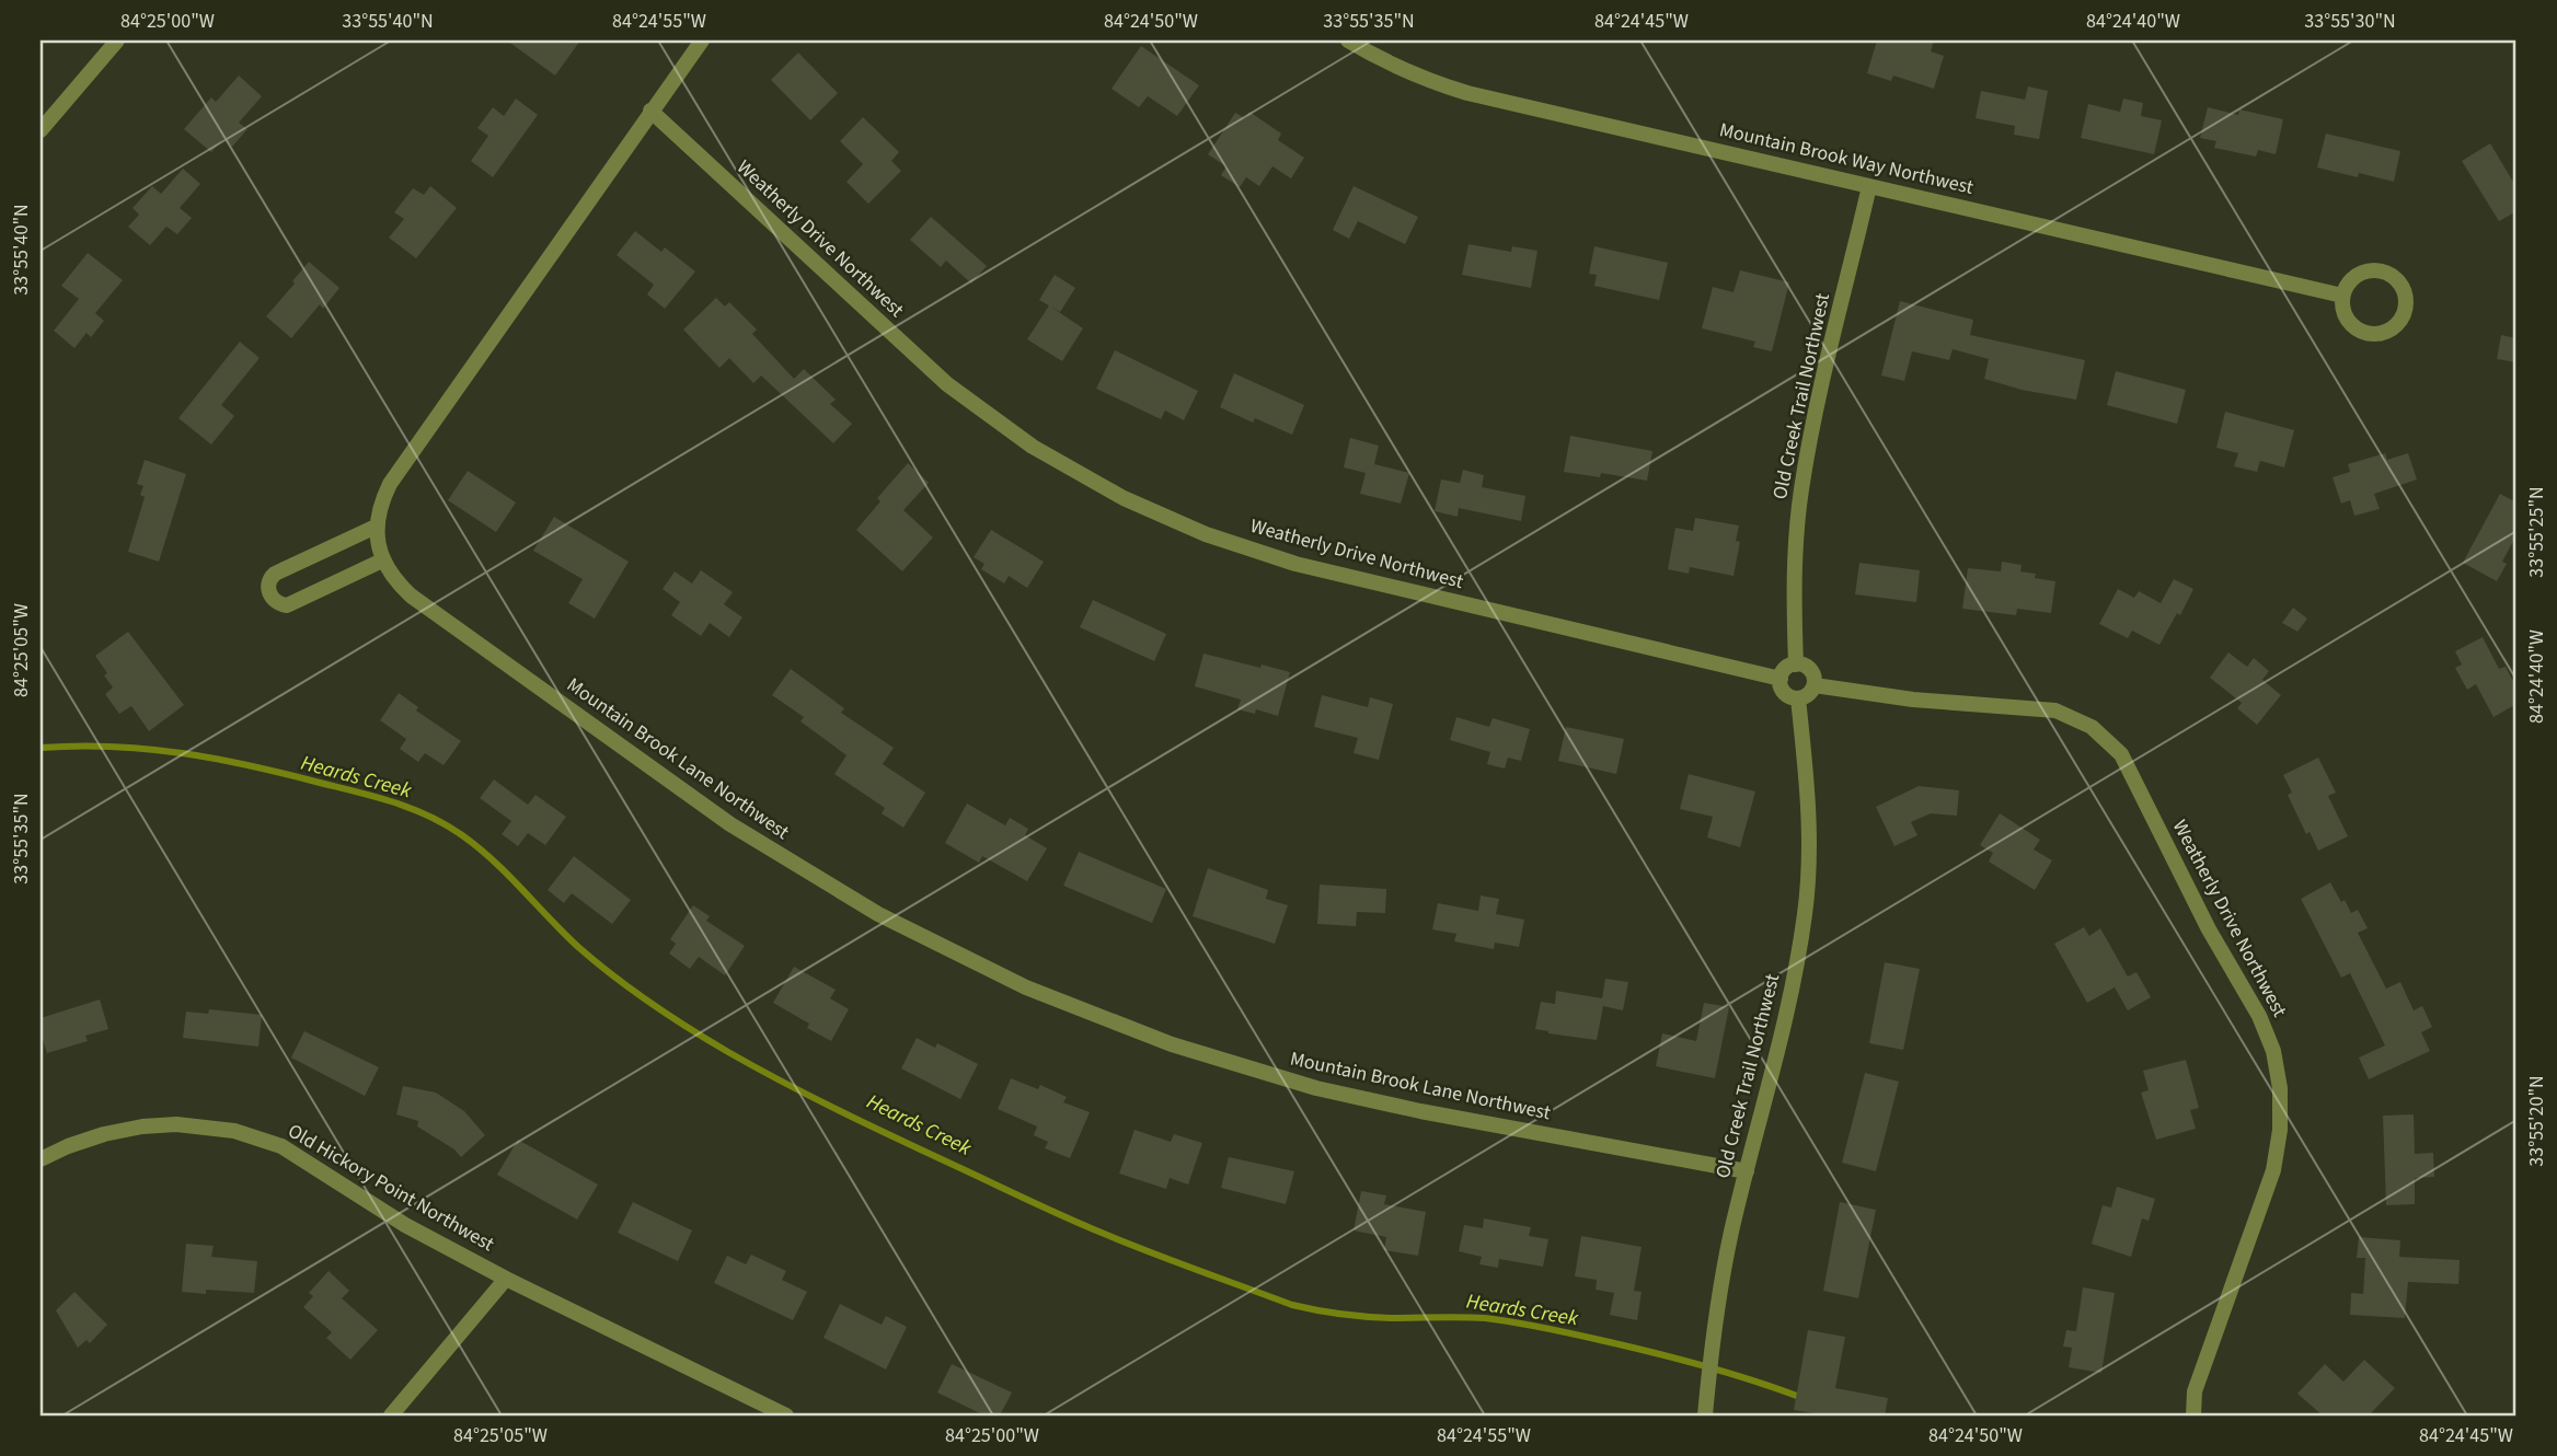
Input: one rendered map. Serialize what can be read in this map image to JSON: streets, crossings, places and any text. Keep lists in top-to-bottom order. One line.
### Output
{"streets":{"street":["Mountain Brook Way Northwest","Weatherly Drive Northwest","Old Creek Trail Northwest","Mountain Brook Lane Northwest","Old Hickory Point Northwest"]},"crossings":[["Mountain Brook Way Northwest","Old Creek Trail Northwest"],["Weatherly Drive Northwest","Old Creek Trail Northwest"],["Weatherly Drive Northwest","Mountain Brook Lane Northwest"],["Old Creek Trail Northwest","Mountain Brook Lane Northwest"]],"water":["Heards Creek"],"coordinates":["84°25'00\"W","33°55'40\"N","84°24'55\"W","84°24'50\"W","33°55'35\"N","84°24'45\"W","84°24'40\"W","33°55'30\"N","33°55'25\"N","84°25'05\"W","33°55'20\"N"]}
